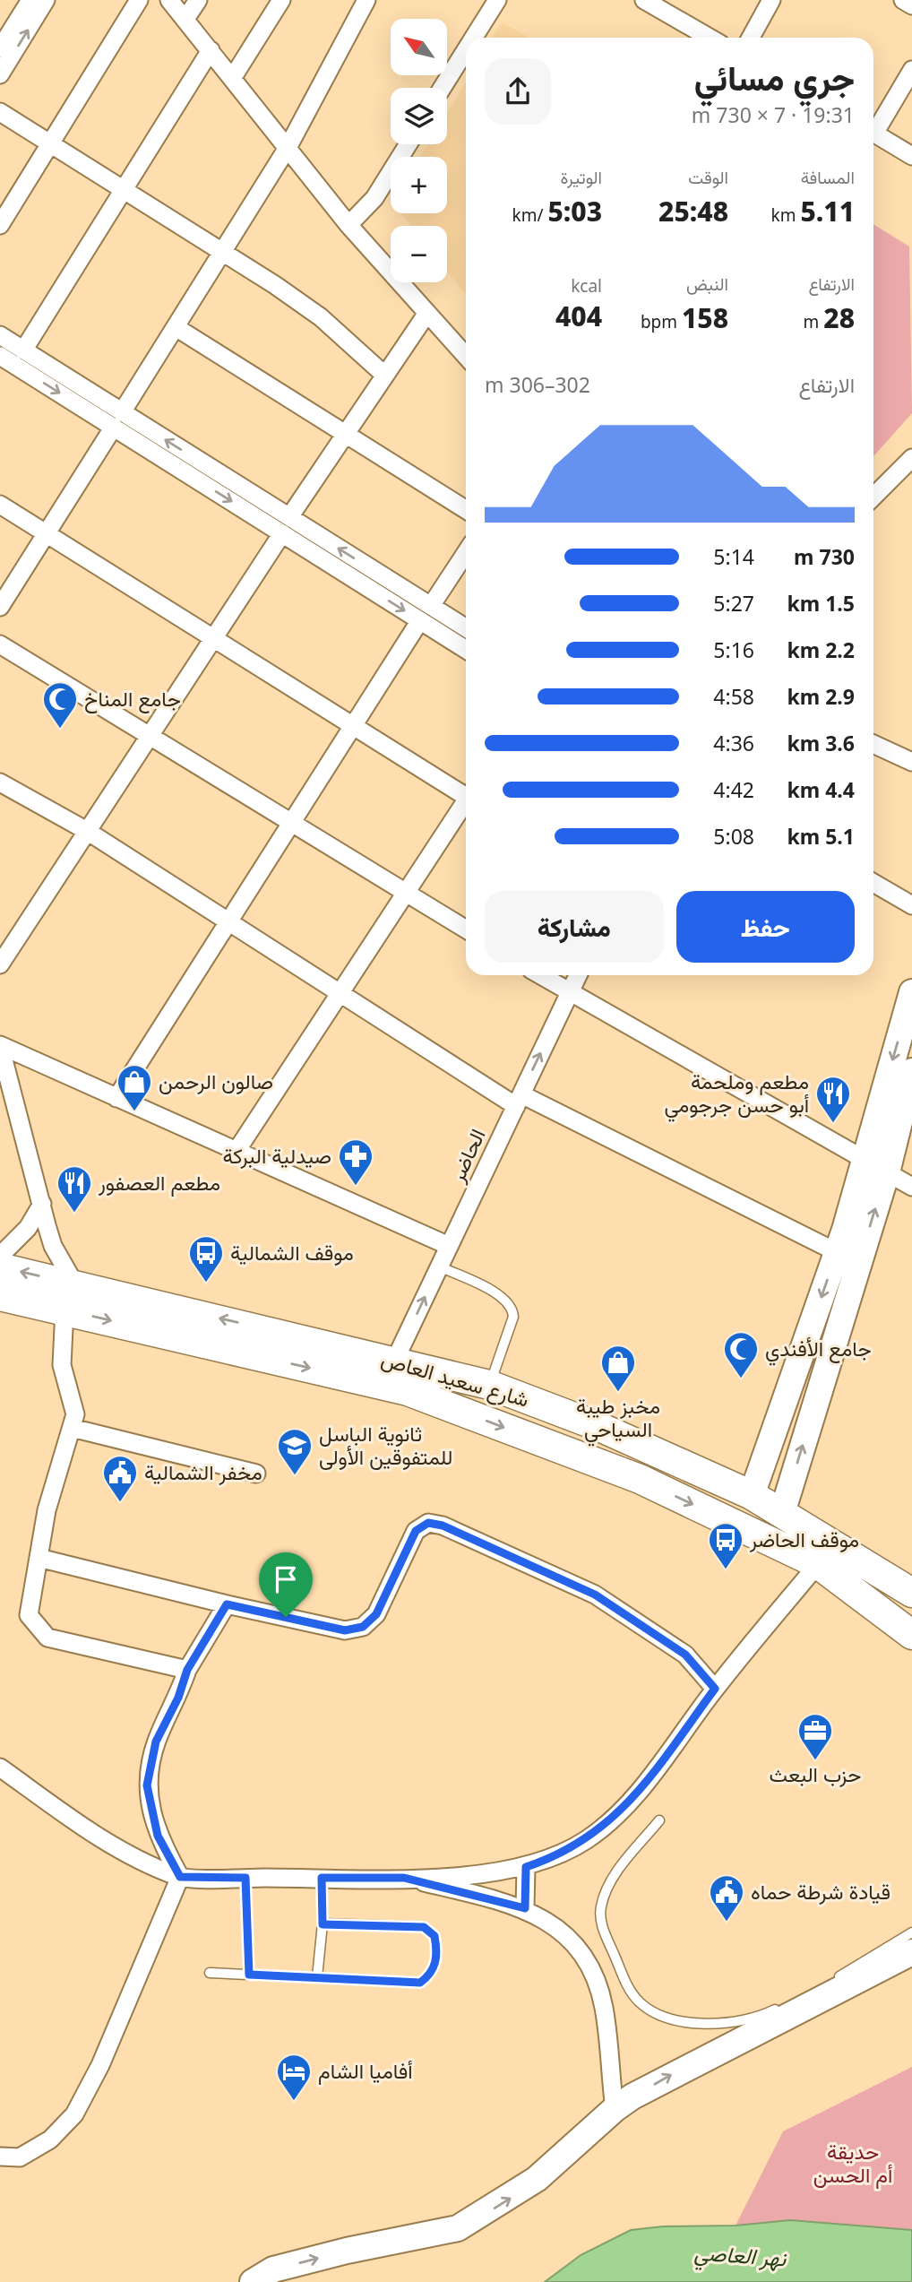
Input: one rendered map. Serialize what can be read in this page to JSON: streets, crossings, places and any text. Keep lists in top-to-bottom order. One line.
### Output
{"streets":{"main road":["شارع سعيد العاص"],"street":["الحاضر"]},"crossings":[["الحاضر","شارع سعيد العاص"]],"one_way":["الحاضر"],"water":["نهر العاصي"],"parks":["حديقة أم الحسن"],"places":{"mosque":["جامع المناخ","جامع الأفندي"],"shop":["صالون الرحمن","مخبز طيبة السياحي"],"restaurant":["مطعم وملحمة أبو حسن جرجومي","مطعم العصفور"],"pharmacy":["صيدلية البركة"],"bus stop":["موقف الشمالية","موقف الحاضر"],"school or university":["ثانوية الباسل للمتفوقين الأولى"],"public building":["مخفر الشمالية","قيادة شرطة حماه"],"office":["حزب البعث"],"hotel":["أفاميا الشام"]},"north":"top left","page":{"map_buttons":["+","−"],"heading":["جري مسائي","19:31 · 7 × 730 m"],"stats":[["المسافة","5.11 km"],["الوقت","25:48"],["الوتيرة","5:03 /km"],["الارتفاع","28 m"],["النبض","158 bpm"],["kcal","404"]],"chart":["الارتفاع","302–306 m"],"list":[{"name":"730 m","note":"5:14"},{"name":"1.5 km","note":"5:27"},{"name":"2.2 km","note":"5:16"},{"name":"2.9 km","note":"4:58"},{"name":"3.6 km","note":"4:36"},{"name":"4.4 km","note":"4:42"},{"name":"5.1 km","note":"5:08"}],"buttons":["حفظ","مشاركة"]}}
